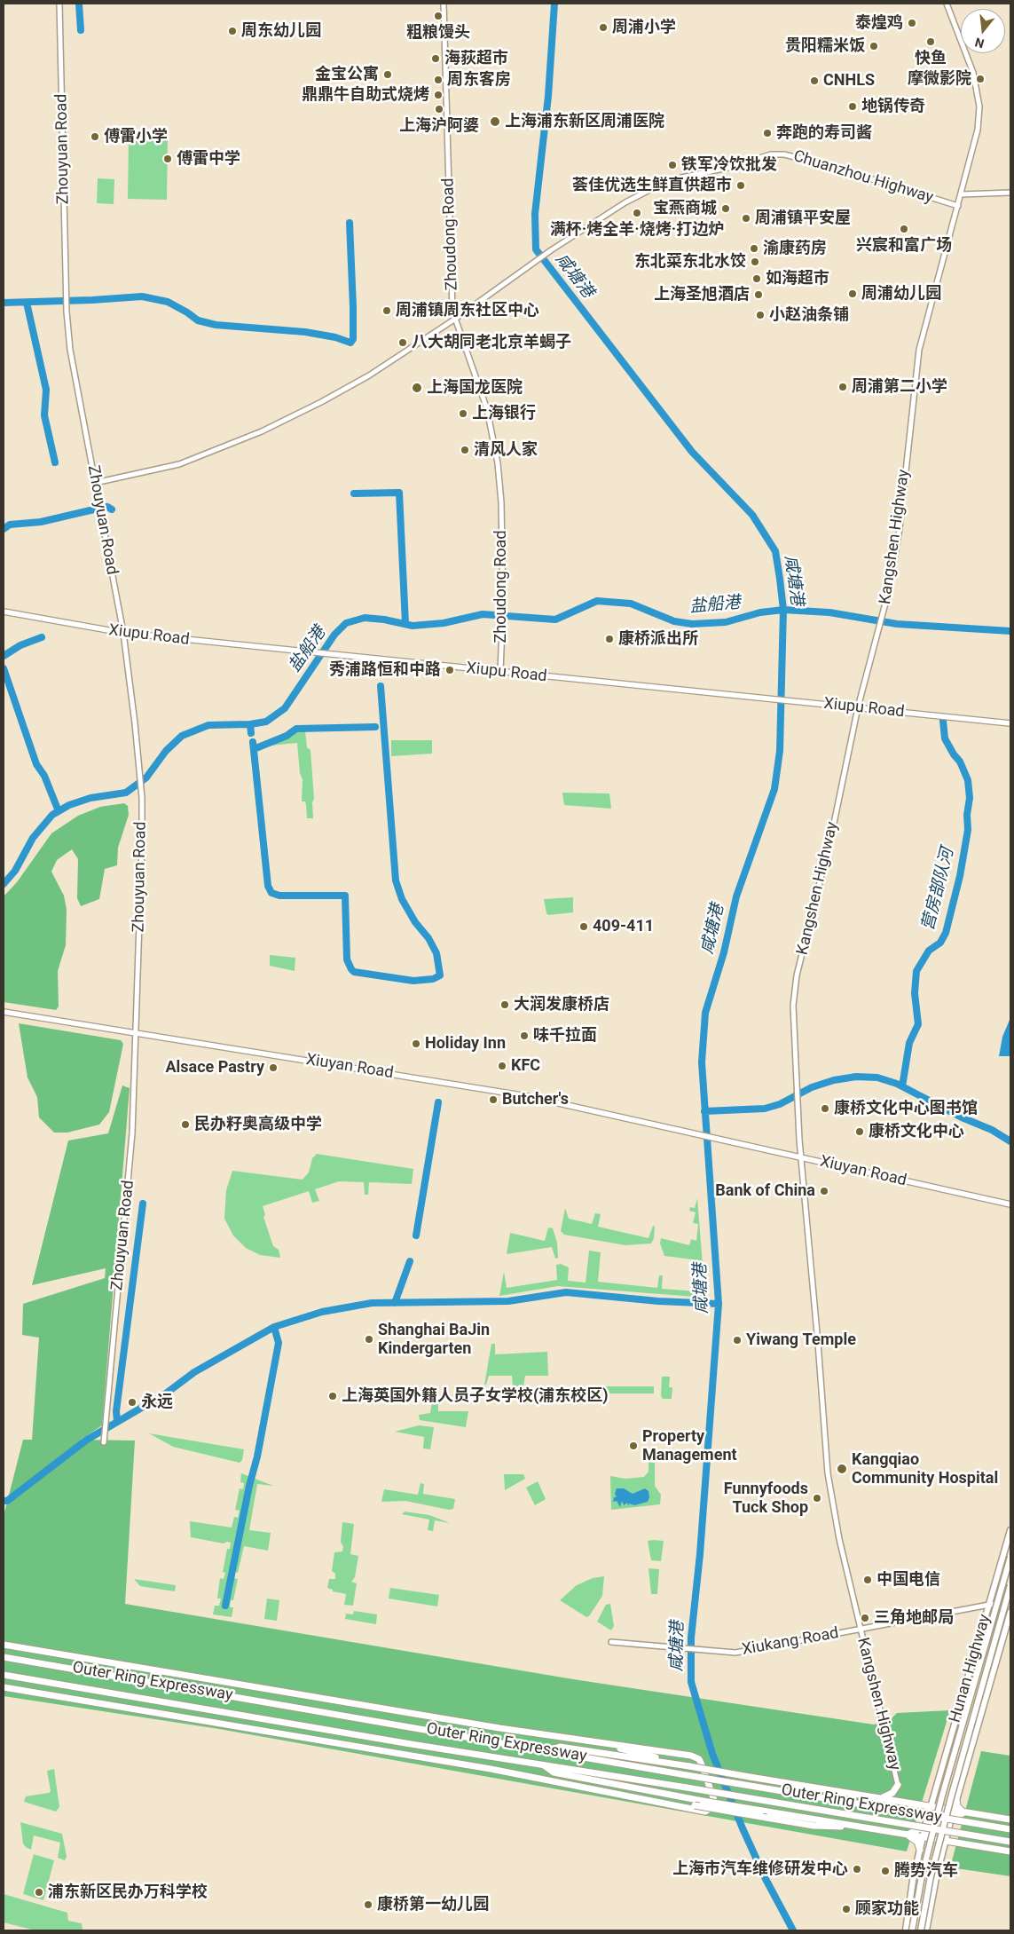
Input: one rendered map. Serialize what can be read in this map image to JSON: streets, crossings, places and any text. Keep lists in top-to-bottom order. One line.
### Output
{"streets":{"highway":["Outer Ring Expressway"],"main road":["Xiupu Road","Xiuyan Road","Hunan Highway"],"street":["Zhouyuan Road","Chuanzhou Highway","Zhoudong Road","Kangshen Highway","Xiukang Road"]},"crossings":[["Zhouyuan Road","Chuanzhou Highway"],["Zhouyuan Road","Xiupu Road"],["Zhouyuan Road","Xiuyan Road"],["Chuanzhou Highway","Zhoudong Road"],["Chuanzhou Highway","Kangshen Highway"],["Zhoudong Road","Xiupu Road"],["Kangshen Highway","Xiupu Road"],["Kangshen Highway","Xiuyan Road"],["Kangshen Highway","Xiukang Road"],["Xiukang Road","Hunan Highway"]],"water":["咸塘港","盐船港","营房部队河"],"places":["粗粮馒头","泰煌鸡","周浦小学","周东幼儿园","快鱼","贵阳糯米饭","海荻超市","金宝公寓","摩微影院","周东客房","CNHLS","鼎鼎牛自助式烧烤","地锅传奇","上海沪阿婆","上海浦东新区周浦医院","奔跑的寿司酱","傅雷小学","傅雷中学","铁军冷饮批发","荟佳优选生鲜直供超市","宝燕商城","满杯·烤全羊·烧烤·打边炉","周浦镇平安屋","兴宸和富广场","渝康药房","东北菜东北水饺","如海超市","周浦幼儿园","上海圣旭酒店","周浦镇周东社区中心","小赵油条铺","八大胡同老北京羊蝎子","周浦第二小学","上海国龙医院","上海银行","清风人家","康桥派出所","秀浦路恒和中路","409-411","大润发康桥店","味千拉面","Holiday Inn","KFC","Alsace Pastry","Butcher's","康桥文化中心图书馆","民办籽奥高级中学","康桥文化中心","Bank of China","Shanghai BaJin Kindergarten","Yiwang Temple","上海英国外籍人员子女学校(浦东校区)","永远","Property Management","Kangqiao Community Hospital","Funnyfoods Tuck Shop","中国电信","三角地邮局","上海市汽车维修研发中心","腾势汽车","浦东新区民办万科学校","康桥第一幼儿园","顾家功能"],"north":"bottom"}
